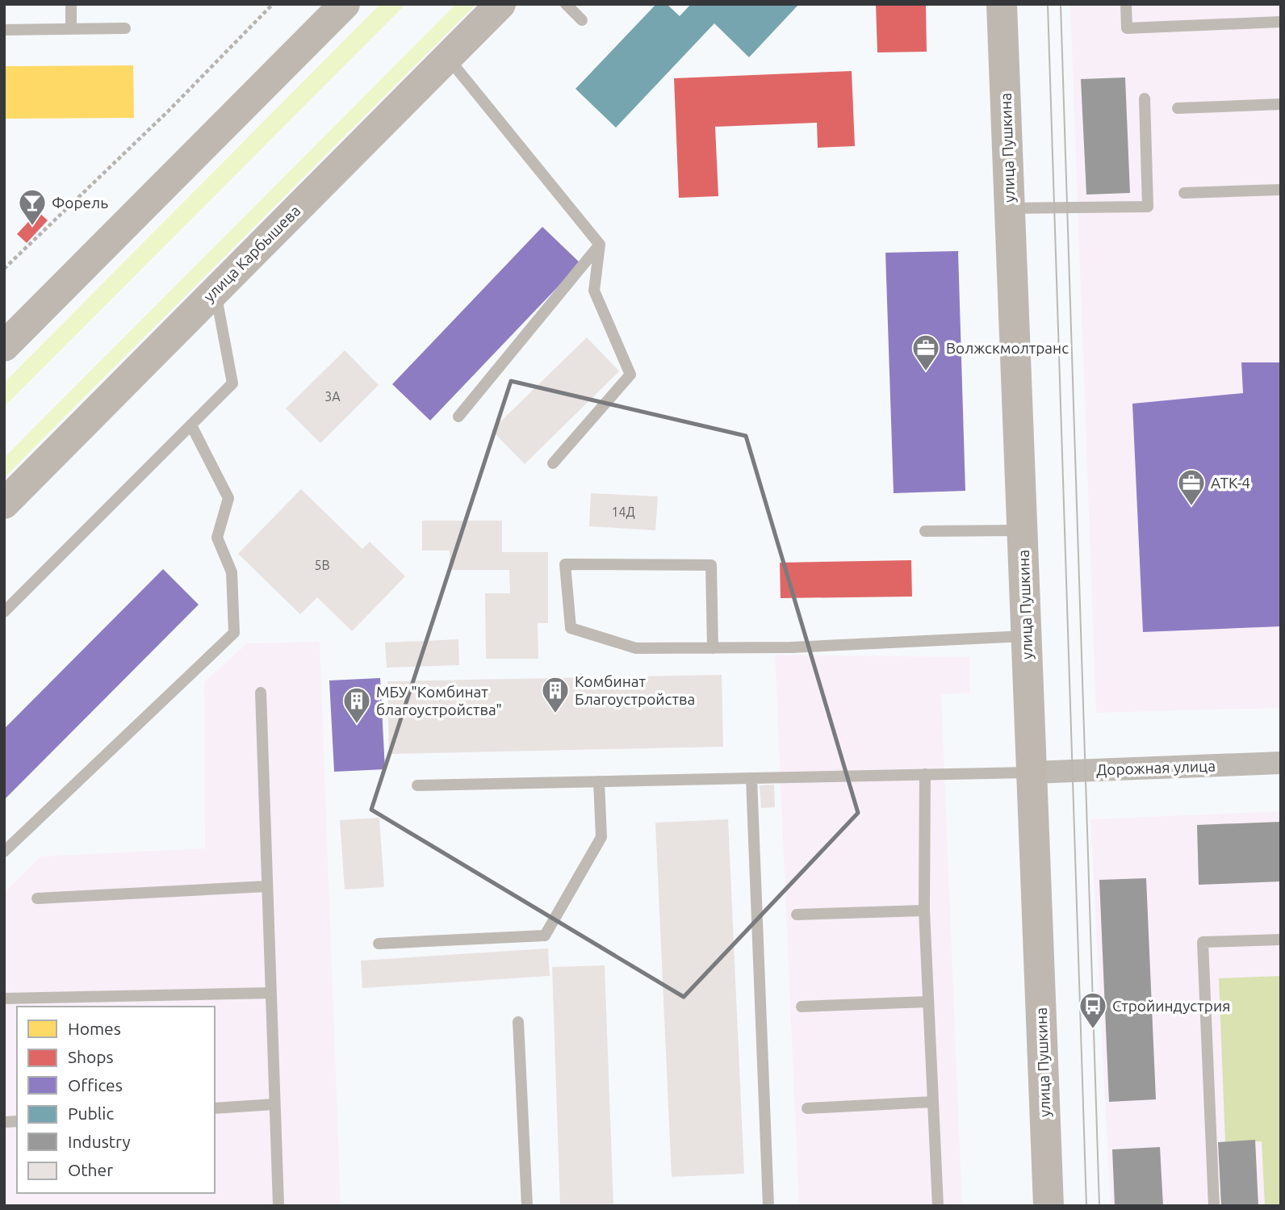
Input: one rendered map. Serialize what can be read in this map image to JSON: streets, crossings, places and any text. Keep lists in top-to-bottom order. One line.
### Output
{"streets":{"street":["улица Пушкина","улица Карбышева","Дорожная улица"]},"crossings":[["улица Пушкина","Дорожная улица"]],"places":{"bar":["Форель"],"office":["Волжскмолтранс","АТК-4"],"building":["Комбинат Благоустройства","МБУ \"Комбинат благоустройства\""],"bus stop":["Стройиндустрия"]},"house_numbers":["3А","14Д","5В"],"legend":["Homes","Shops","Offices","Public","Industry","Other"]}
